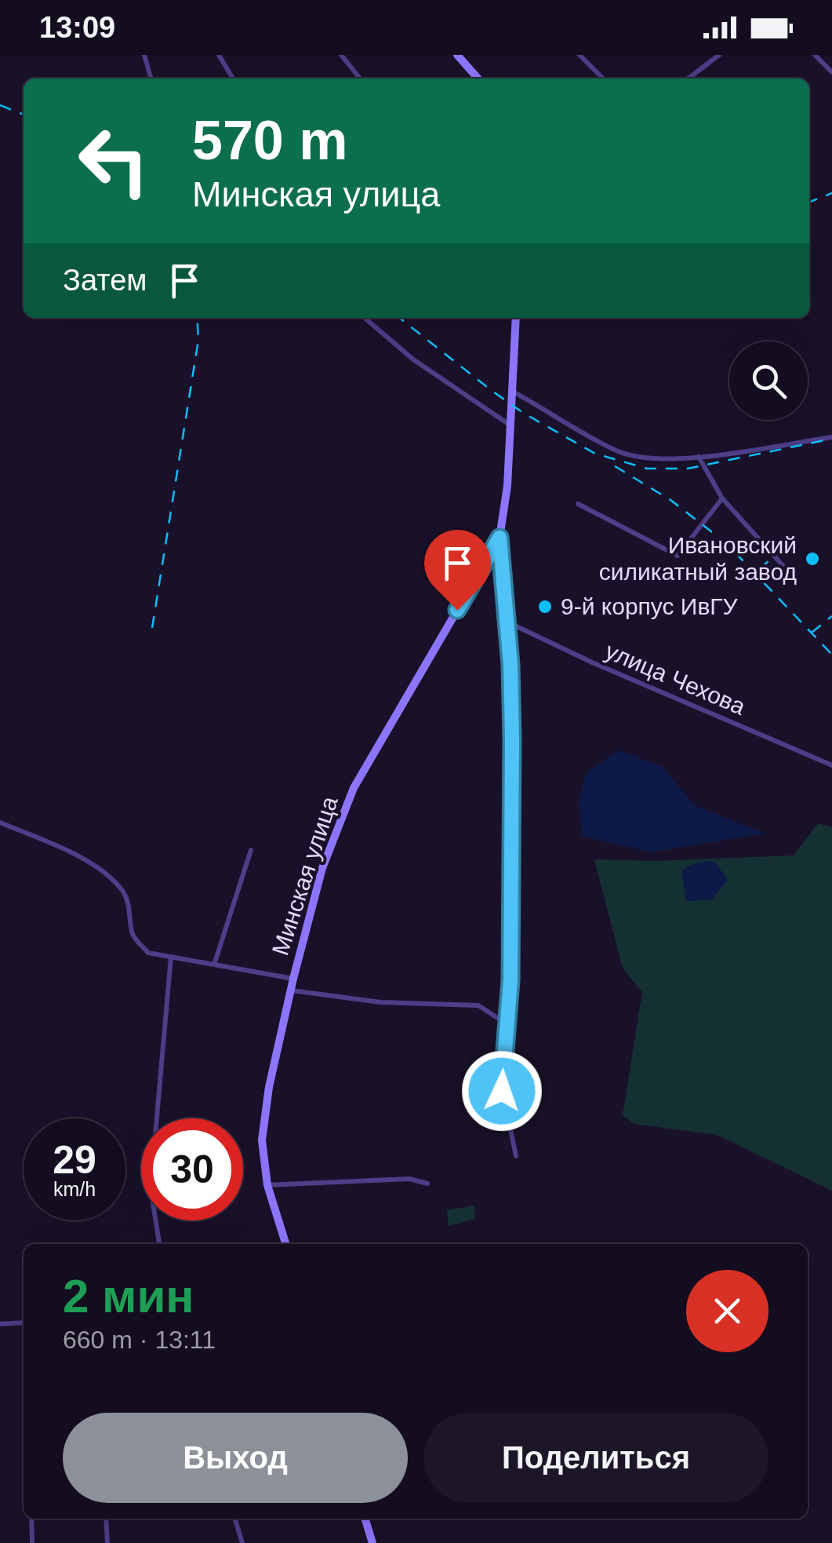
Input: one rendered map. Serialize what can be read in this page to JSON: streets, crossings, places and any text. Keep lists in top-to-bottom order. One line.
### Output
{"streets":{"main road":["Минская улица"],"street":["улица Чехова"]},"places":["Ивановский силикатный завод","9-й корпус ИвГУ"],"page":{"status":"13:09","turn":["570 m","Минская улица"],"then":"Затем","speed":"29 km/h","limit":"30","heading":["2 мин","660 m · 13:11"],"buttons":["Выход","Поделиться"]}}
